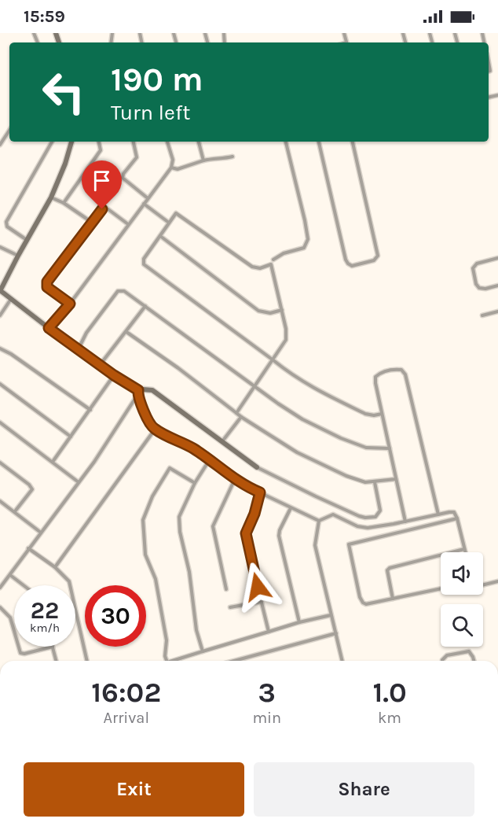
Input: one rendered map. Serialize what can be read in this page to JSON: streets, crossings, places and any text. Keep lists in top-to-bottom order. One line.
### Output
{"page":{"status":"15:59","turn":["190 m","Turn left"],"speed":"22 km/h","limit":"30","eta":["16:02","Arrival","3","min","1.0","km"],"buttons":["Exit","Share"]}}
